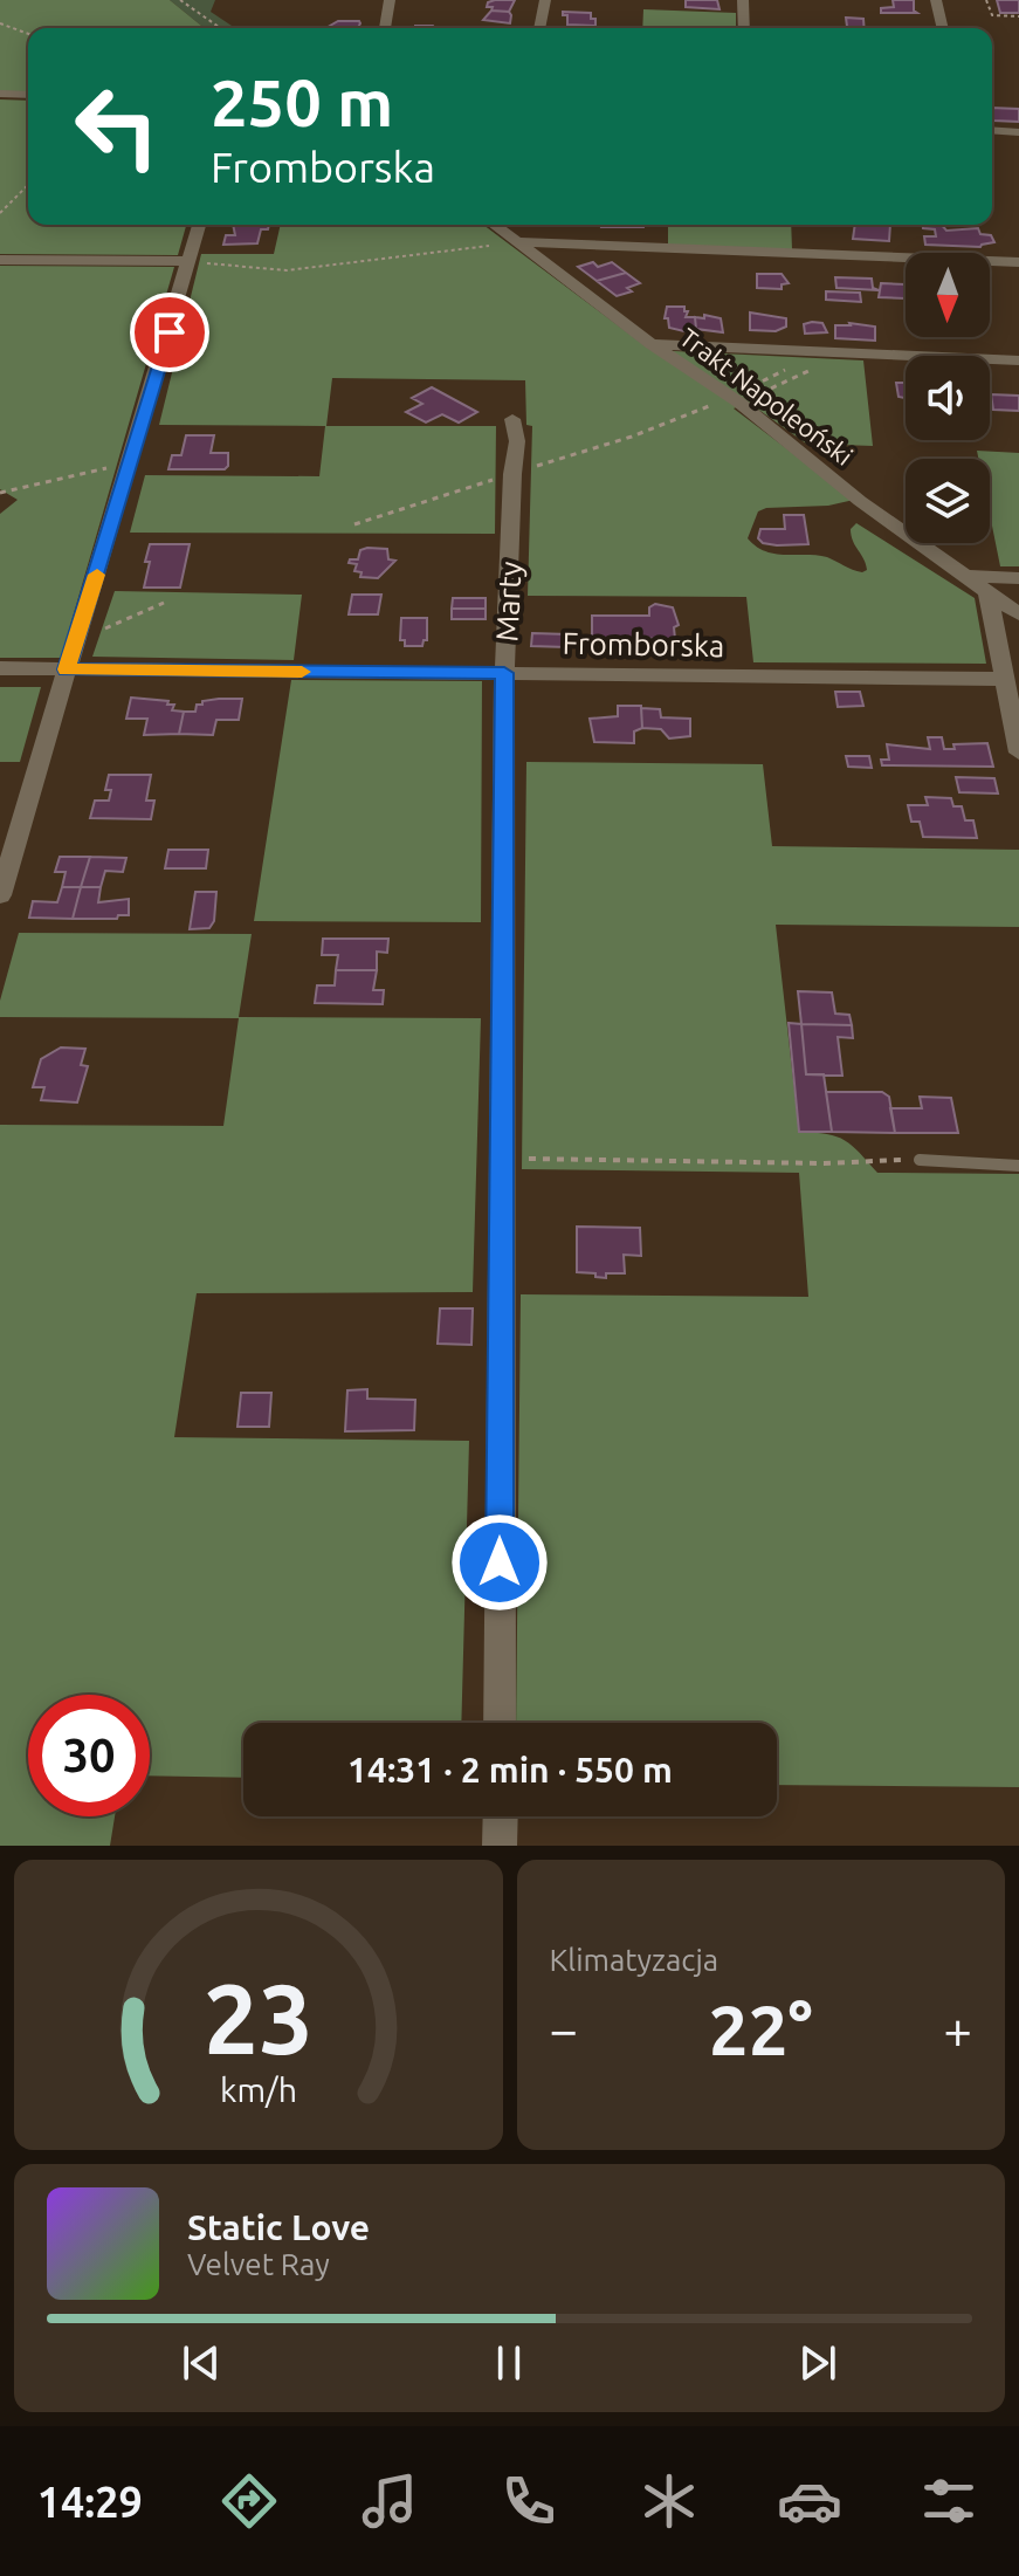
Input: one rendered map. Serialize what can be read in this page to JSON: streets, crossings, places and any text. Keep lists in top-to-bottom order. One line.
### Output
{"streets":{"street":["Trakt Napoleoński","Marty","Fromborska"]},"crossings":[["Marty","Fromborska"]],"north":"bottom","page":{"turn":["250 m","Fromborska"],"limit":"30","trip":"14:31 · 2 min · 550 m","tile":"Klimatyzacja","heat":["−","22°","+"],"song":["Static Love","Velvet Ray"],"tabs":"14:29","gauge":["23","km/h"]}}
